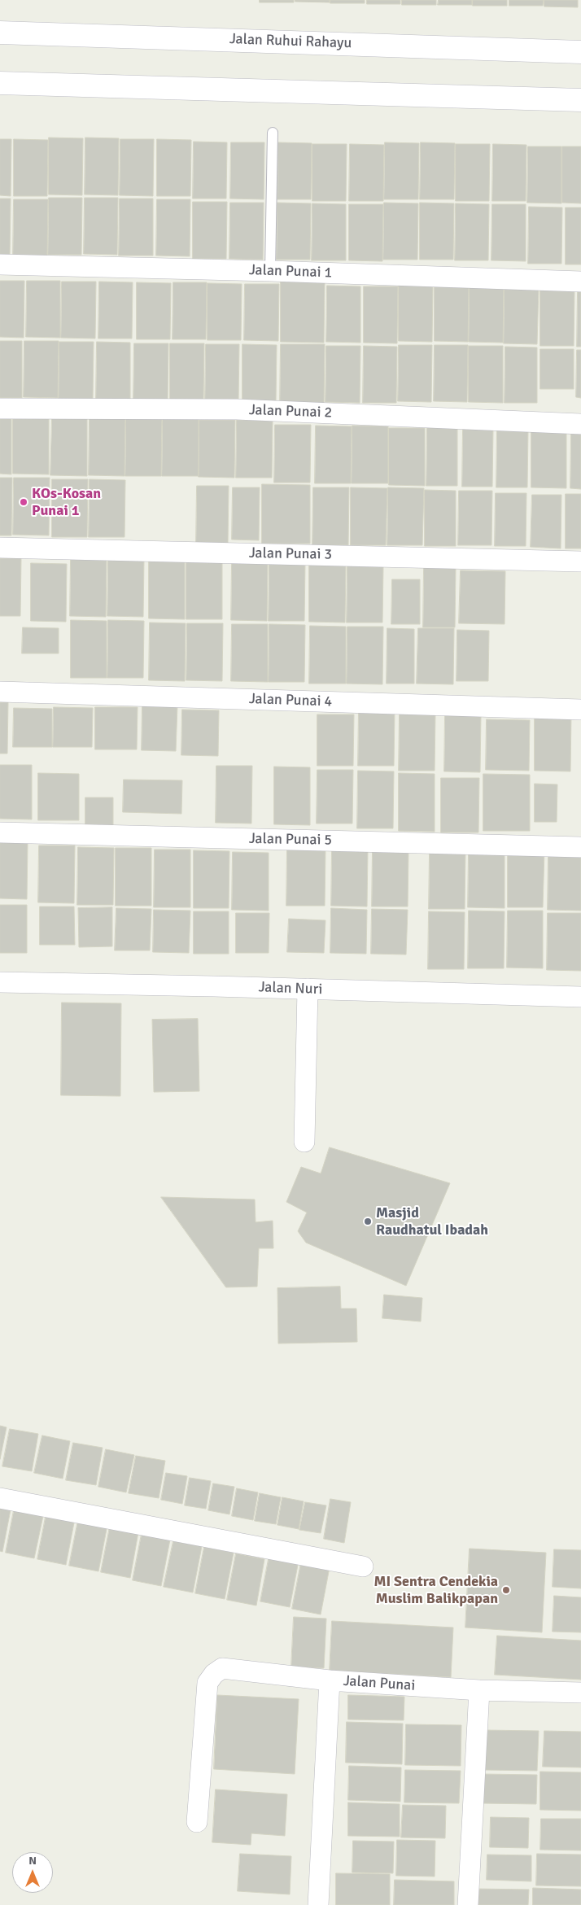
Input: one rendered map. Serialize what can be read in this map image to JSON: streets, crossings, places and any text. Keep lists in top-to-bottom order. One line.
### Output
{"streets":{"main road":["Jalan Ruhui Rahayu"],"street":["Jalan Punai 1","Jalan Punai 2","Jalan Punai 3","Jalan Punai 4","Jalan Punai 5","Jalan Nuri","Jalan Punai"]},"places":["KOs-Kosan Punai 1","Masjid Raudhatul Ibadah","MI Sentra Cendekia Muslim Balikpapan"],"north":"top"}
